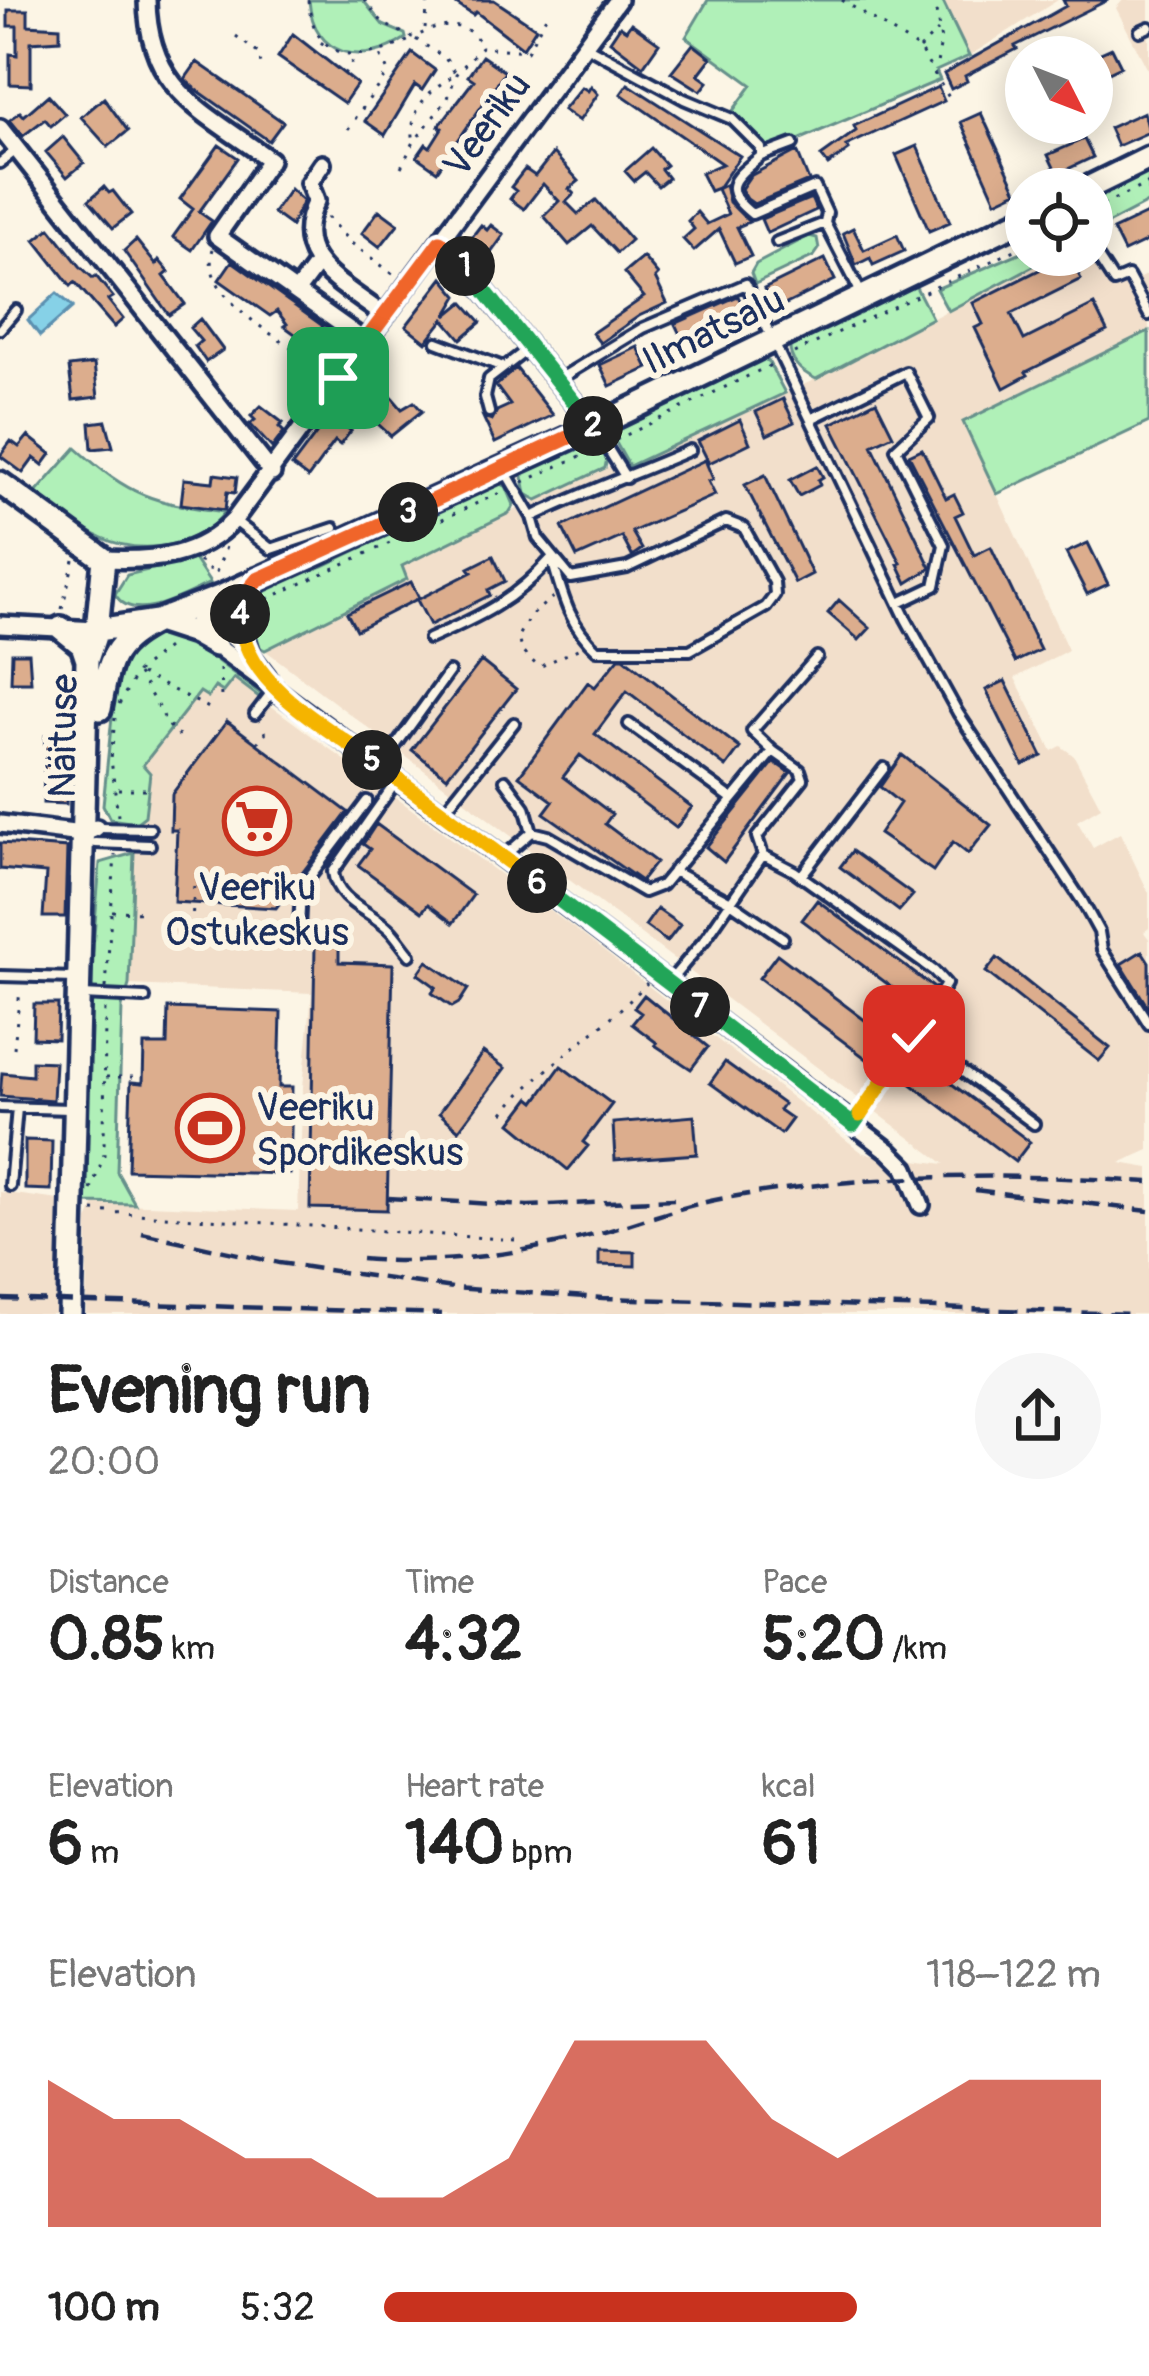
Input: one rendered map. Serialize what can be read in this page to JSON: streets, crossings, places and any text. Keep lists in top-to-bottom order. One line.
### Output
{"streets":{"street":["Veeriku","Ilmatsalu","Näituse"]},"crossings":[["Ilmatsalu","Näituse"]],"places":{"supermarket":["Veeriku Ostukeskus"],"sports":["Veeriku Spordikeskus"]},"north":"bottom right","page":{"pins":["1","2","3","4","5","6","7"],"heading":["Evening run","20:00"],"stats":[["Distance","0.85 km"],["Time","4:32"],["Pace","5:20 /km"],["Elevation","6 m"],["Heart rate","140 bpm"],["kcal","61"]],"chart":["Elevation","118–122 m"],"list":[{"name":"100 m","note":"5:32"}]}}
